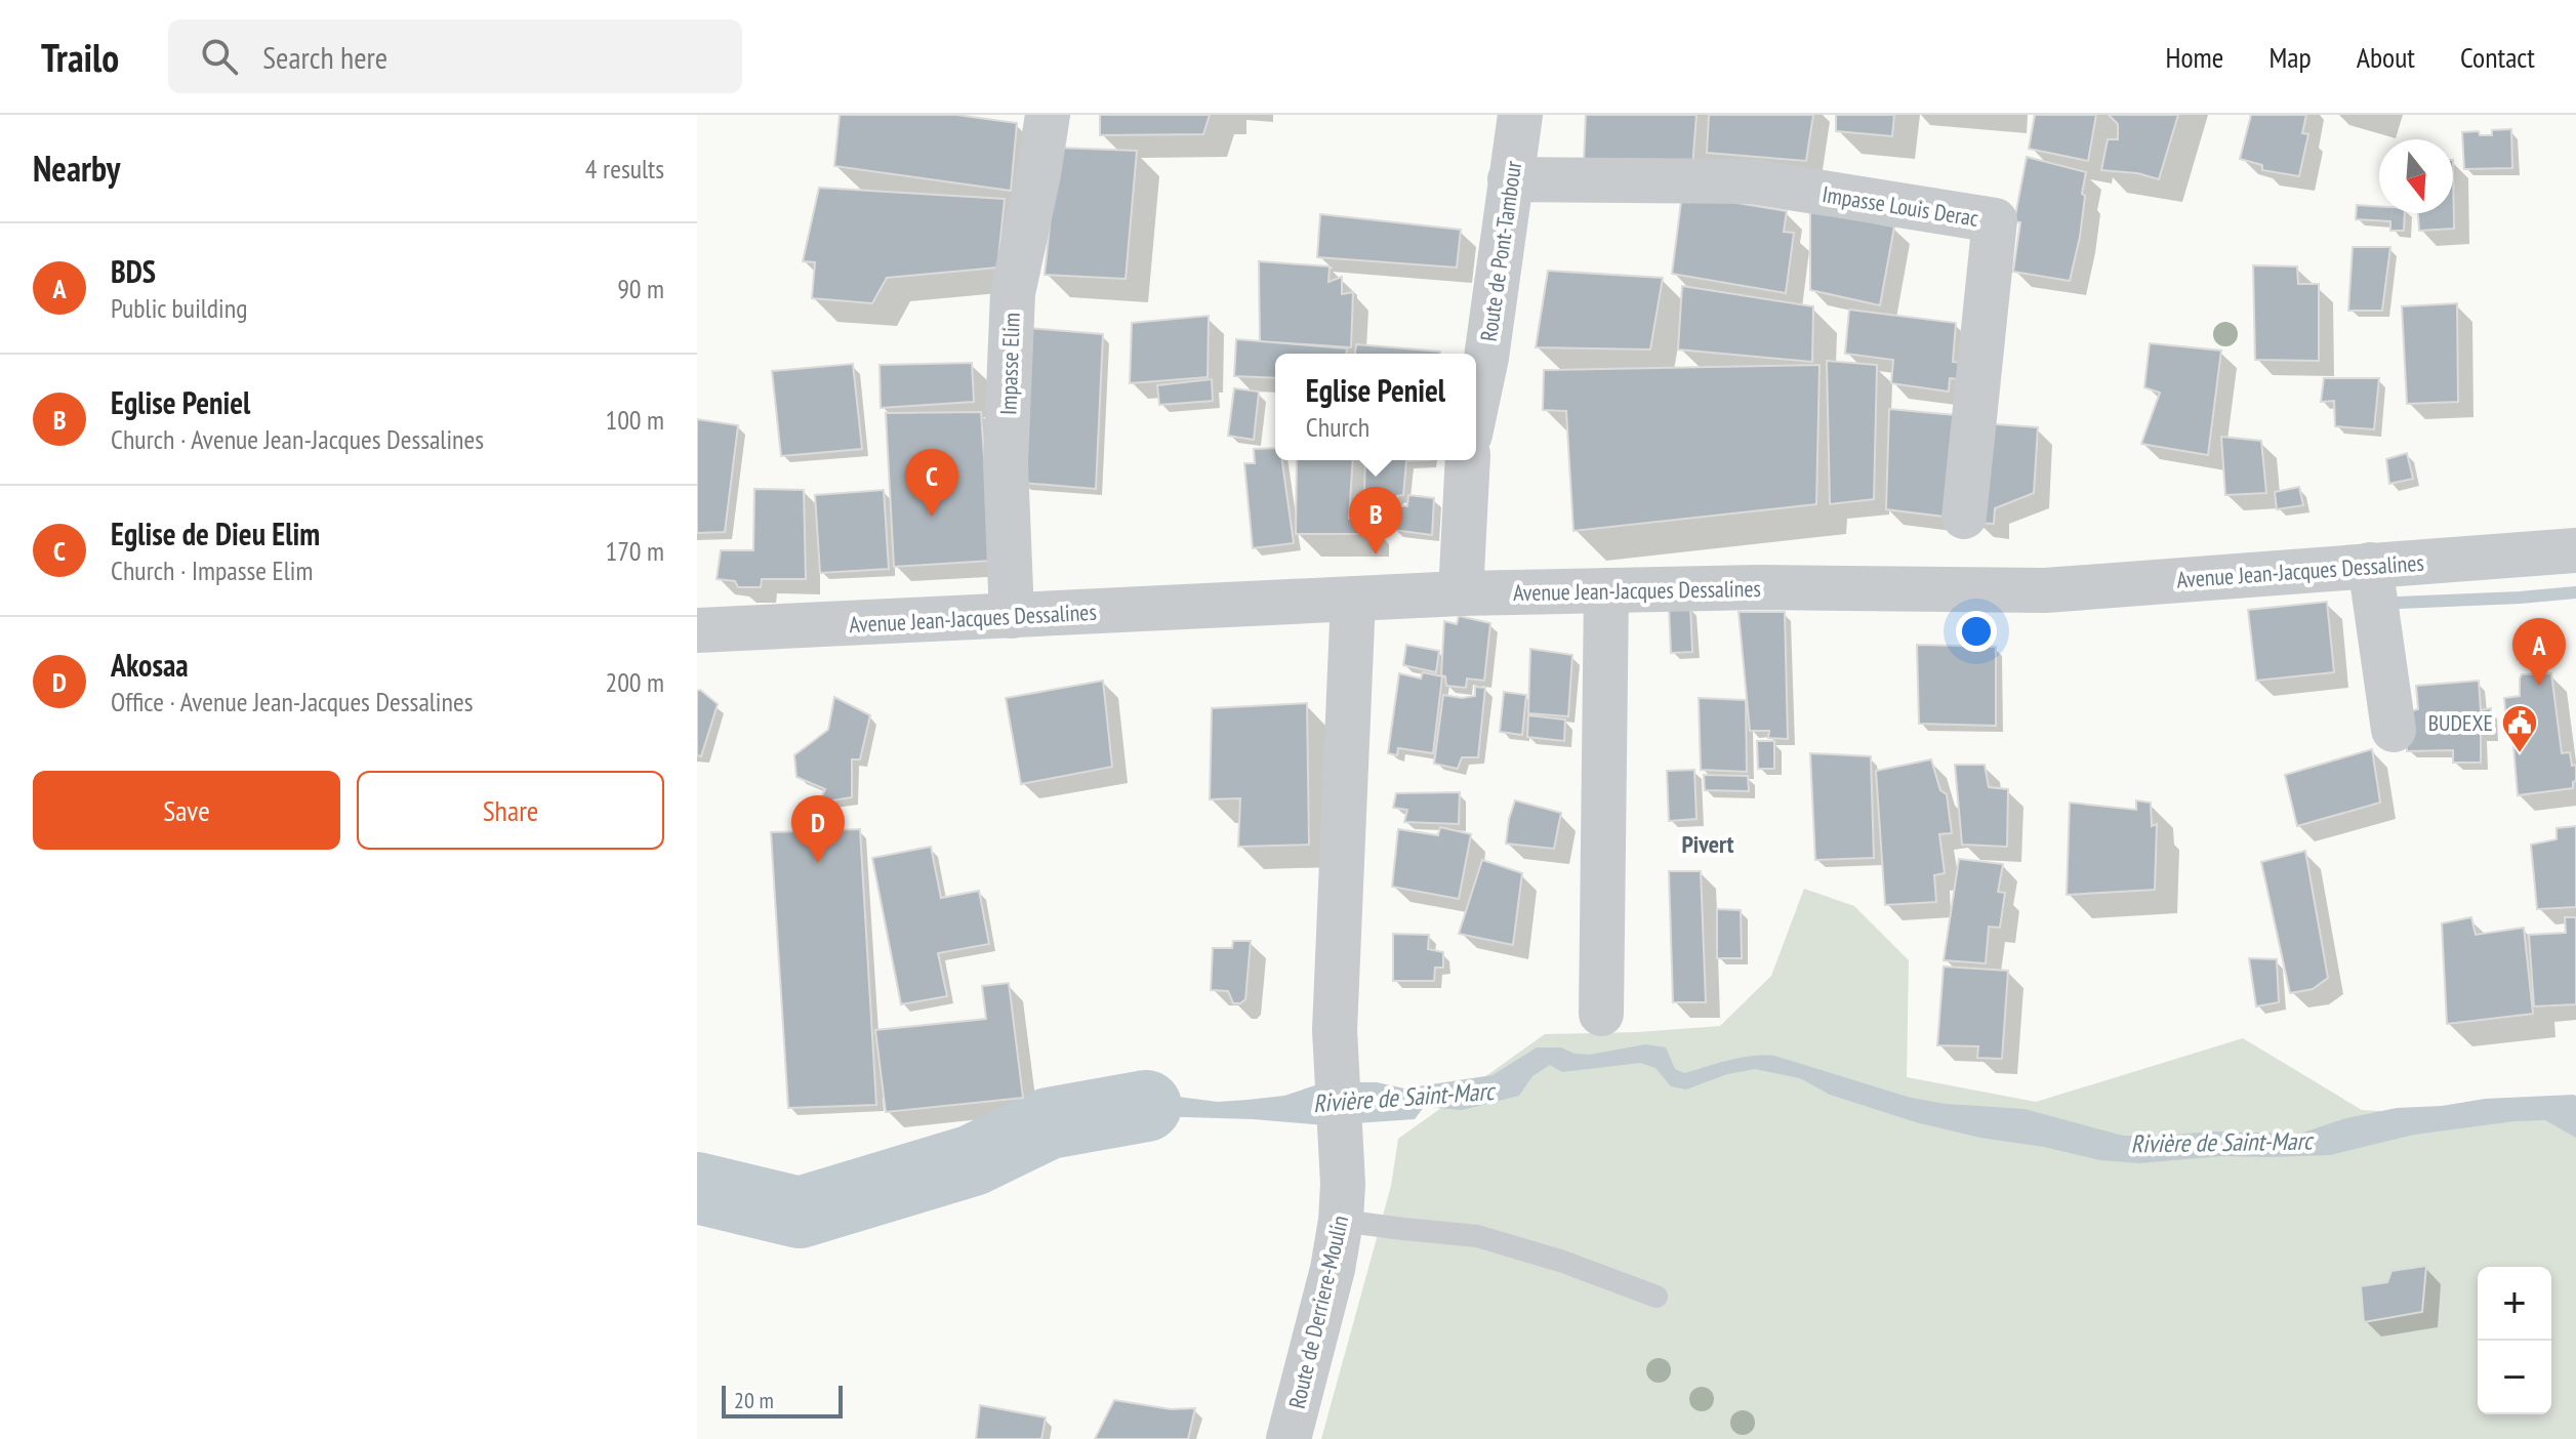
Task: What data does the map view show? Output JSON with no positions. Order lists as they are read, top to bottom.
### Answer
{
  "streets": {
    "street": [
      "Impasse Louis Derac",
      "Route de Pont-Tambour",
      "Impasse Elim",
      "Avenue Jean-Jacques Dessalines",
      "Route de Derriere-Moulin"
    ]
  },
  "crossings": [
    ["Impasse Louis Derac", "Route de Pont-Tambour"],
    ["Impasse Elim", "Avenue Jean-Jacques Dessalines"],
    ["Avenue Jean-Jacques Dessalines", "Route de Derriere-Moulin"]
  ],
  "districts": ["Pivert"],
  "water": ["Rivière de Saint-Marc"],
  "places": {
    "public building": ["BUDEXE"]
  },
  "scale_bar": "20 m",
  "north": "bottom",
  "page": {
    "header": "Trailo",
    "search": "Search here",
    "nav": [
      "Home",
      "Map",
      "About",
      "Contact"
    ],
    "heading": ["Nearby", "4 results"],
    "list": [
      {
        "mark": "A",
        "name": "BDS",
        "note": "Public building",
        "value": "90 m"
      },
      {
        "mark": "B",
        "name": "Eglise Peniel",
        "note": "Church · Avenue Jean-Jacques Dessalines",
        "value": "100 m"
      },
      {
        "mark": "C",
        "name": "Eglise de Dieu Elim",
        "note": "Church · Impasse Elim",
        "value": "170 m"
      },
      {
        "mark": "D",
        "name": "Akosaa",
        "note": "Office · Avenue Jean-Jacques Dessalines",
        "value": "200 m"
      }
    ],
    "popup": ["Eglise Peniel", "Church"],
    "pins": [
      "C",
      "B",
      "A",
      "D"
    ],
    "buttons": ["Save", "Share"],
    "map_buttons": ["+", "−"],
    "scale": "20 m"
  }
}
